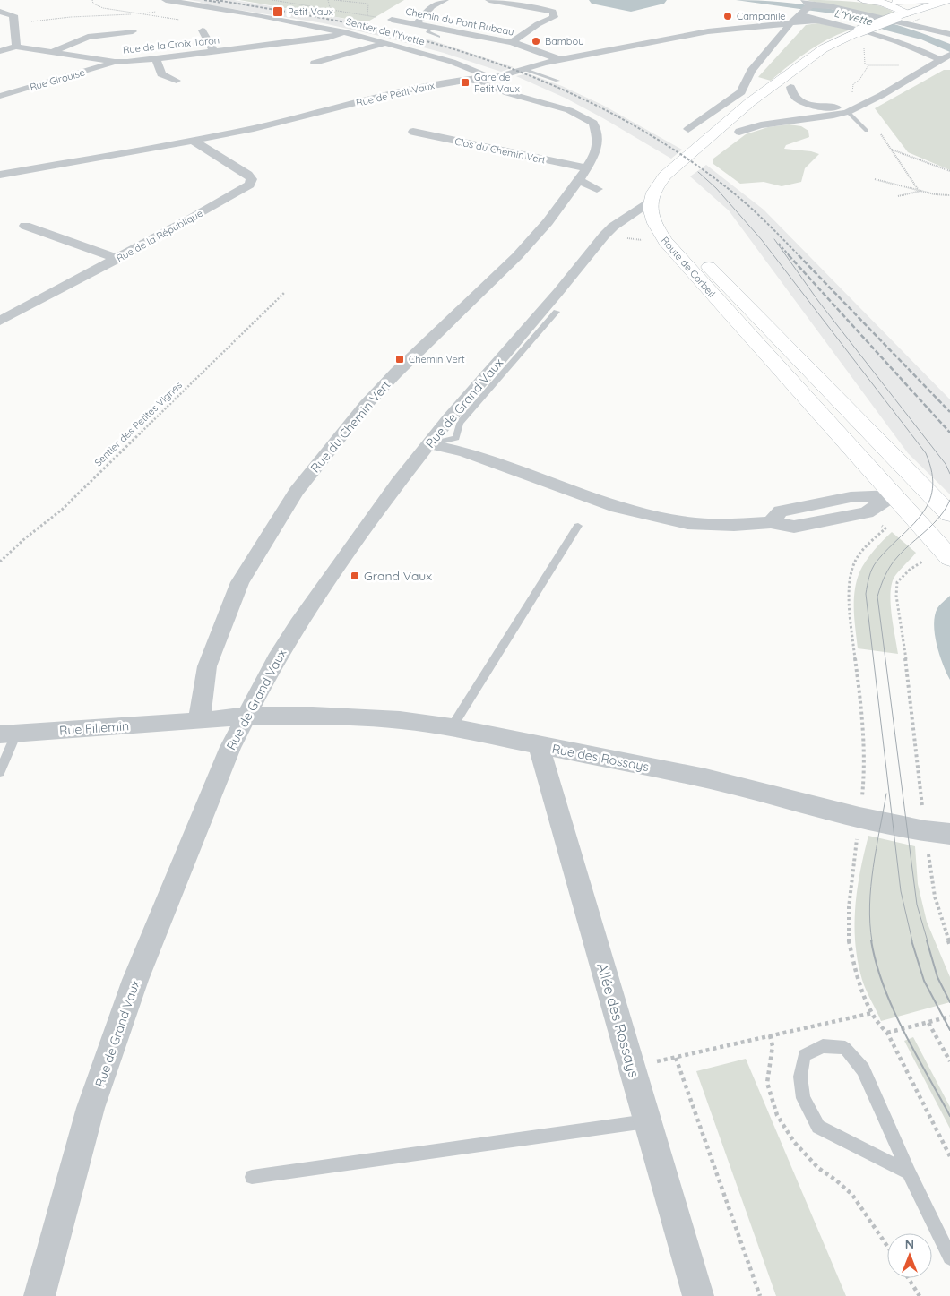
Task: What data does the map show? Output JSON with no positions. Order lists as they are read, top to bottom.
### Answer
{
  "streets": {
    "main road": ["Route de Corbeil"],
    "street": [
      "Chemin du Pont Rubeau",
      "Sentier de l'Yvette",
      "Rue de la Croix Taron",
      "Rue Girouise",
      "Rue de Petit Vaux",
      "Clos du Chemin Vert",
      "Rue de la République",
      "Rue de Grand Vaux",
      "Rue du Chemin Vert",
      "Rue Fillemin",
      "Rue des Rossays",
      "Allée des Rossays"
    ],
    "path": ["Sentier des Petites Vignes"]
  },
  "crossings": [
    ["Chemin du Pont Rubeau", "Rue de Petit Vaux"],
    ["Sentier de l'Yvette", "Rue de la Croix Taron"],
    ["Sentier de l'Yvette", "Rue de Petit Vaux"],
    ["Rue de la Croix Taron", "Rue Girouise"],
    ["Rue de Petit Vaux", "Rue de la République"],
    ["Rue de Petit Vaux", "Rue du Chemin Vert"],
    ["Clos du Chemin Vert", "Rue du Chemin Vert"],
    ["Route de Corbeil", "Rue de Grand Vaux"],
    ["Rue de Grand Vaux", "Rue Fillemin"],
    ["Rue de Grand Vaux", "Rue des Rossays"],
    ["Rue du Chemin Vert", "Rue Fillemin"],
    ["Rue Fillemin", "Rue des Rossays"],
    ["Rue des Rossays", "Allée des Rossays"]
  ],
  "water": ["L'Yvette"],
  "places": {
    "transit": [
      "Petit Vaux",
      "Gare de Petit Vaux",
      "Chemin Vert",
      "Grand Vaux"
    ],
    "other": ["Campanile", "Bambou"]
  },
  "north": "top"
}
